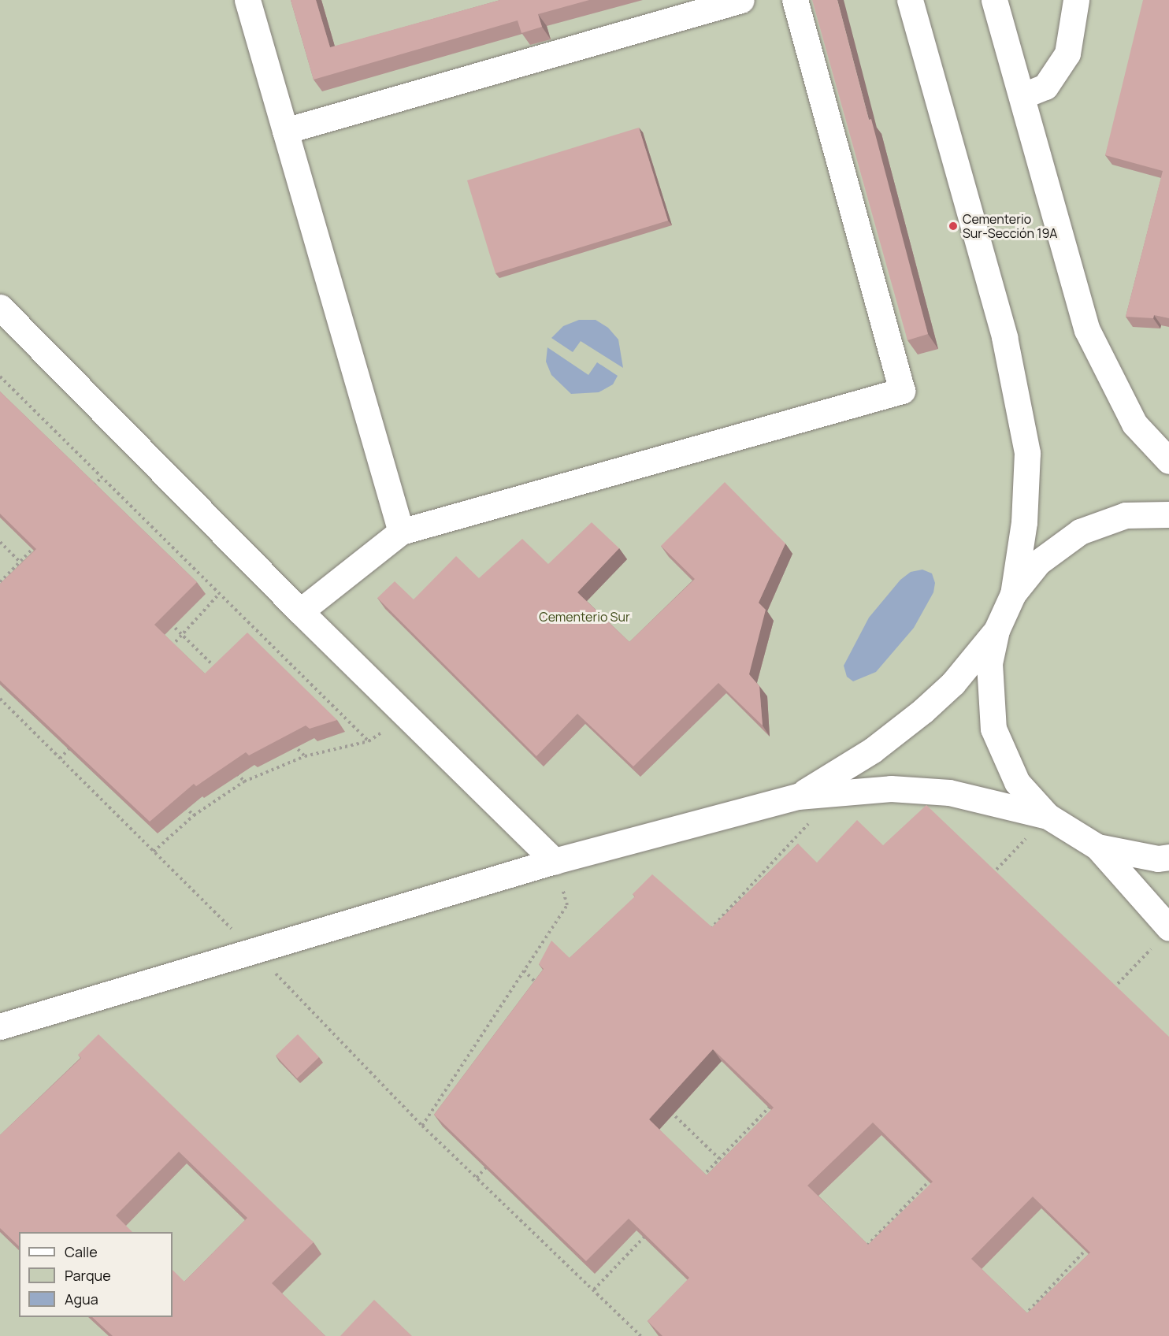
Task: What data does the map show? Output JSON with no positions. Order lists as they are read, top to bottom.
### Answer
{
  "parks": ["Cementerio Sur"],
  "places": ["Cementerio Sur-Sección 19A"],
  "legend": ["Calle", "Parque", "Agua"]
}
